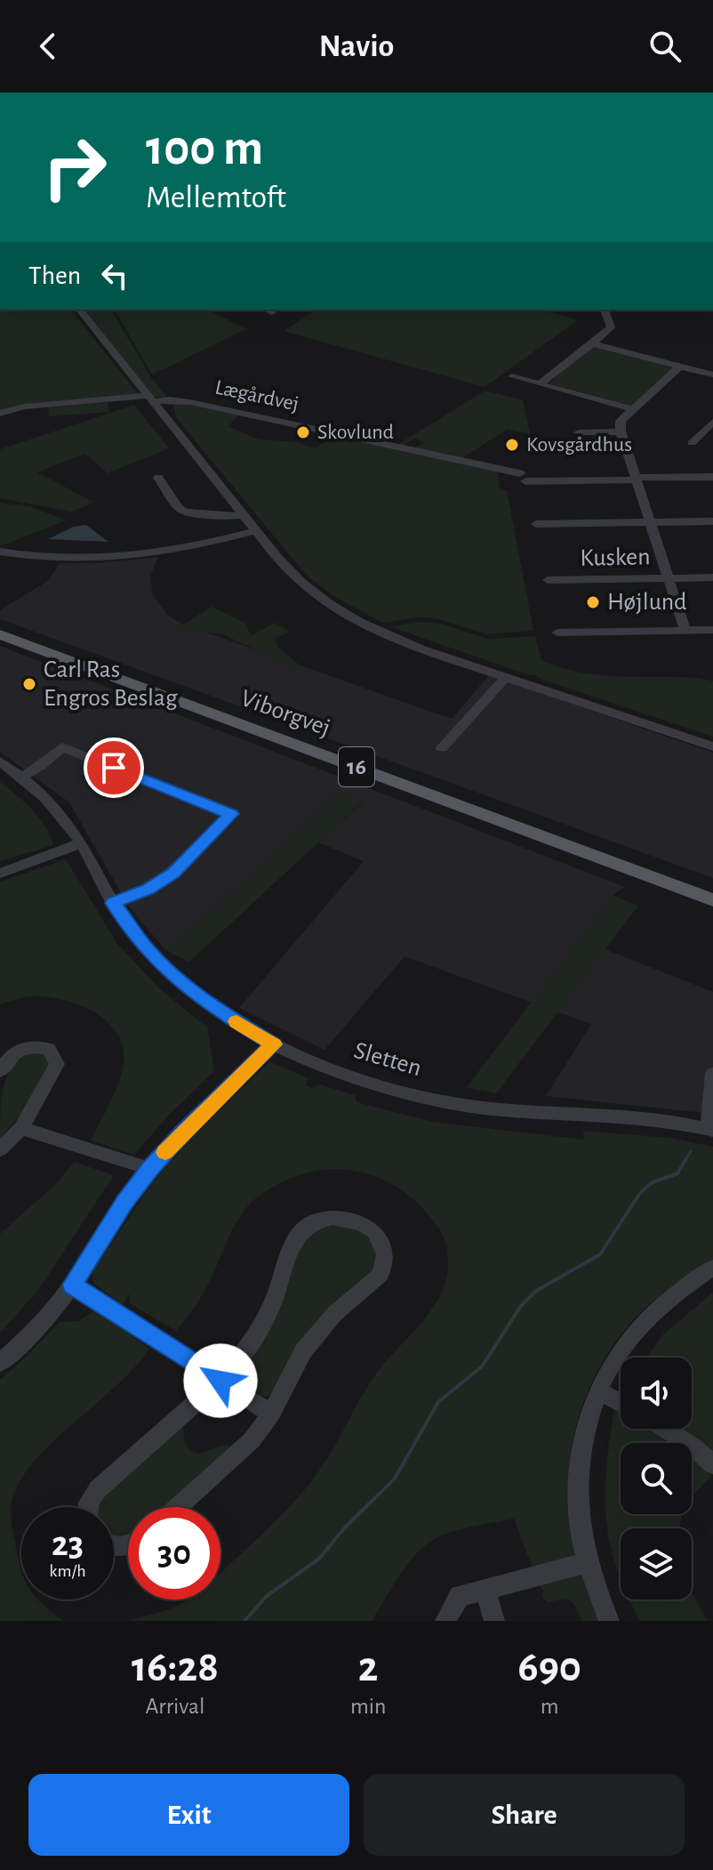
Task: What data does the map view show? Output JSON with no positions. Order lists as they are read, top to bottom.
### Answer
{
  "streets": {
    "main road": ["Viborgvej", "16"],
    "street": ["Lægårdvej", "Kusken", "Sletten"]
  },
  "crossings": [
    ["Lægårdvej", "Kusken"]
  ],
  "places": [
    "Skovlund",
    "Kovsgårdhus",
    "Højlund",
    "Carl Ras Engros Beslag"
  ],
  "page": {
    "header": "Navio",
    "turn": ["100 m", "Mellemtoft"],
    "then": "Then",
    "speed": "23 km/h",
    "limit": "30",
    "eta": [
      "16:28",
      "Arrival",
      "2",
      "min",
      "690",
      "m"
    ],
    "buttons": ["Exit", "Share"]
  }
}
